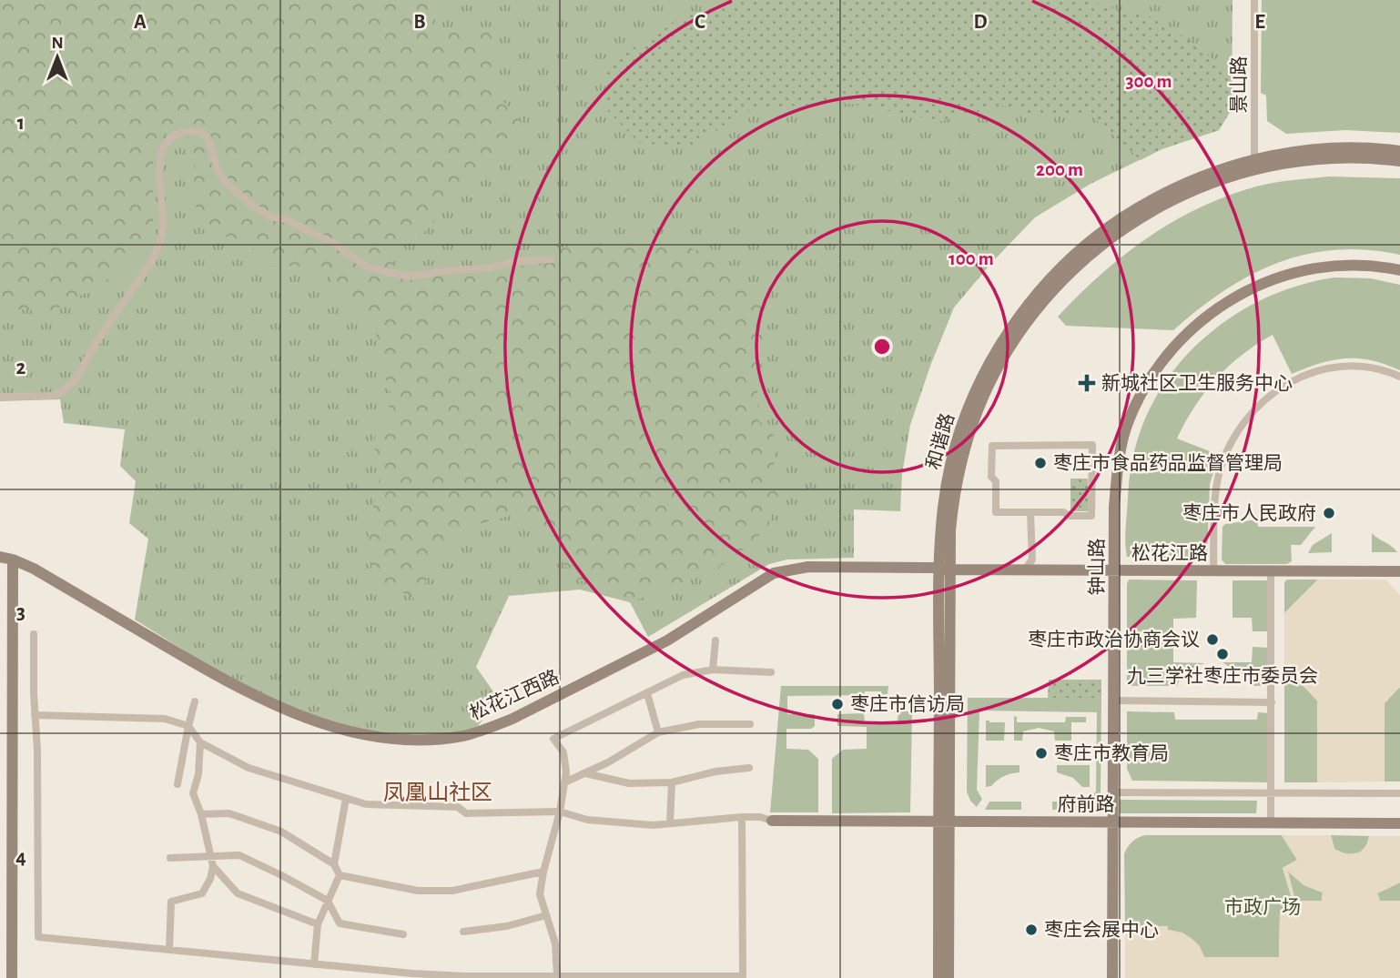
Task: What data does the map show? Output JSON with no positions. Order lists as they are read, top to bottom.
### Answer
{
  "streets": {
    "street": [
      "景山路",
      "和谐路",
      "松花江路",
      "钟山路",
      "松花江西路",
      "府前路"
    ]
  },
  "crossings": [
    ["景山路", "和谐路"],
    ["和谐路", "松花江路"],
    ["和谐路", "松花江西路"],
    ["和谐路", "府前路"],
    ["松花江路", "钟山路"],
    ["松花江路", "松花江西路"],
    ["钟山路", "府前路"]
  ],
  "districts": ["凤凰山社区"],
  "parks": ["市政广场"],
  "places": {
    "health": ["新城社区卫生服务中心"],
    "other": [
      "枣庄市食品药品监督管理局",
      "枣庄市人民政府",
      "枣庄市政治协商会议",
      "九三学社枣庄市委员会",
      "枣庄市信访局",
      "枣庄市教育局",
      "枣庄会展中心"
    ]
  },
  "north": "top",
  "grid": {
    "columns": [
      "A",
      "B",
      "C",
      "D",
      "E"
    ],
    "rows": [
      "1",
      "2",
      "3",
      "4"
    ]
  },
  "rings": ["300 m", "200 m", "100 m"]
}
